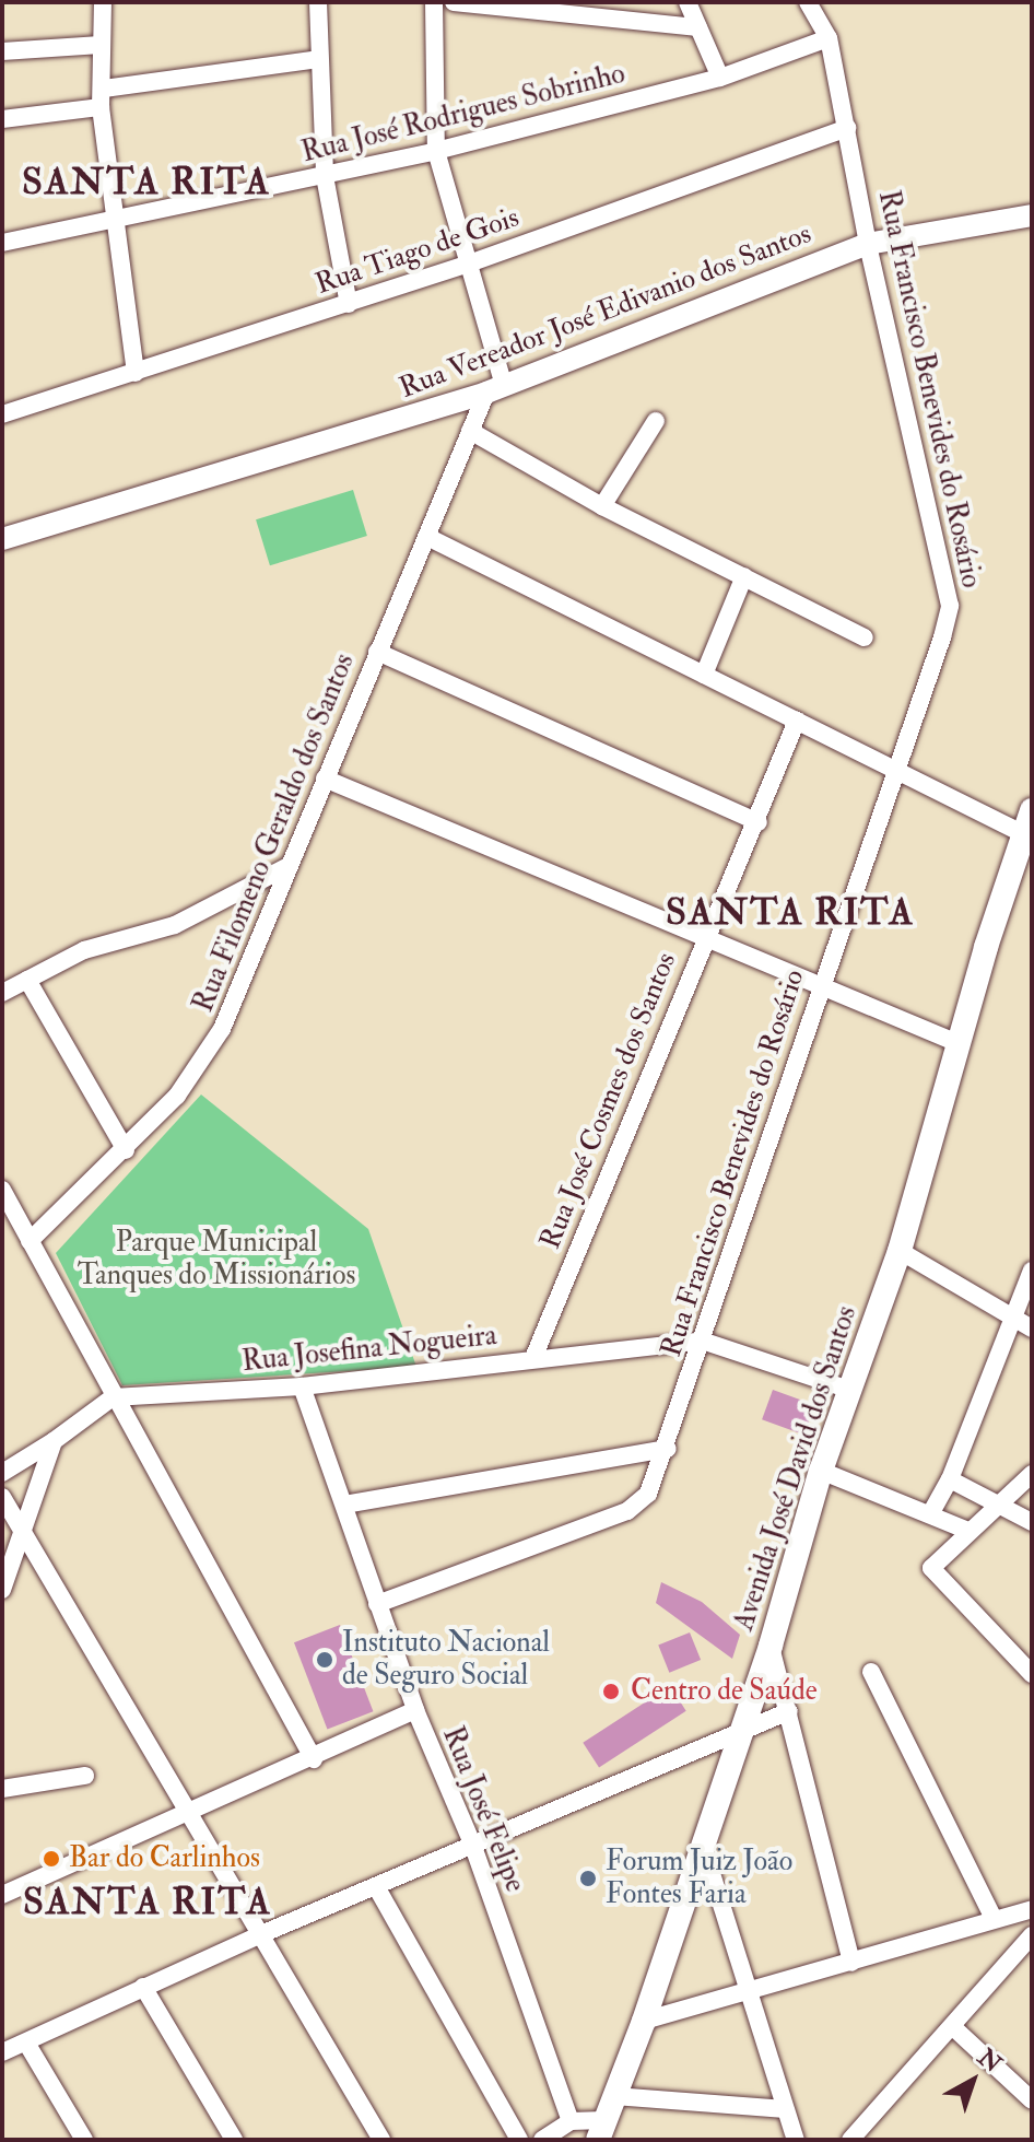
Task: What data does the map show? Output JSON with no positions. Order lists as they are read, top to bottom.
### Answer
{
  "streets": {
    "main road": ["Avenida José David dos Santos"],
    "street": [
      "Rua José Rodrigues Sobrinho",
      "Rua Tiago de Gois",
      "Rua Vereador José Edivanio dos Santos",
      "Rua Francisco Benevides do Rosário",
      "Rua Filomeno Geraldo dos Santos",
      "Rua José Cosmes dos Santos",
      "Rua Josefina Nogueira",
      "Rua José Felipe"
    ]
  },
  "crossings": [
    ["Rua José Rodrigues Sobrinho", "Rua Francisco Benevides do Rosário"],
    ["Rua Tiago de Gois", "Rua Francisco Benevides do Rosário"],
    ["Rua Vereador José Edivanio dos Santos", "Rua Francisco Benevides do Rosário"],
    ["Rua Vereador José Edivanio dos Santos", "Rua Filomeno Geraldo dos Santos"],
    ["Rua Francisco Benevides do Rosário", "Rua Josefina Nogueira"],
    ["Rua Francisco Benevides do Rosário", "Rua José Felipe"],
    ["Rua José Cosmes dos Santos", "Rua Josefina Nogueira"],
    ["Rua Josefina Nogueira", "Avenida José David dos Santos"],
    ["Rua Josefina Nogueira", "Rua José Felipe"]
  ],
  "districts": ["SANTA RITA", "SANTA RITA", "SANTA RITA"],
  "parks": ["Parque Municipal Tanques do Missionários"],
  "places": [
    "Instituto Nacional de Seguro Social",
    "Centro de Saúde",
    "Bar do Carlinhos",
    "Forum Juiz João Fontes Faria"
  ],
  "north": "top right"
}
